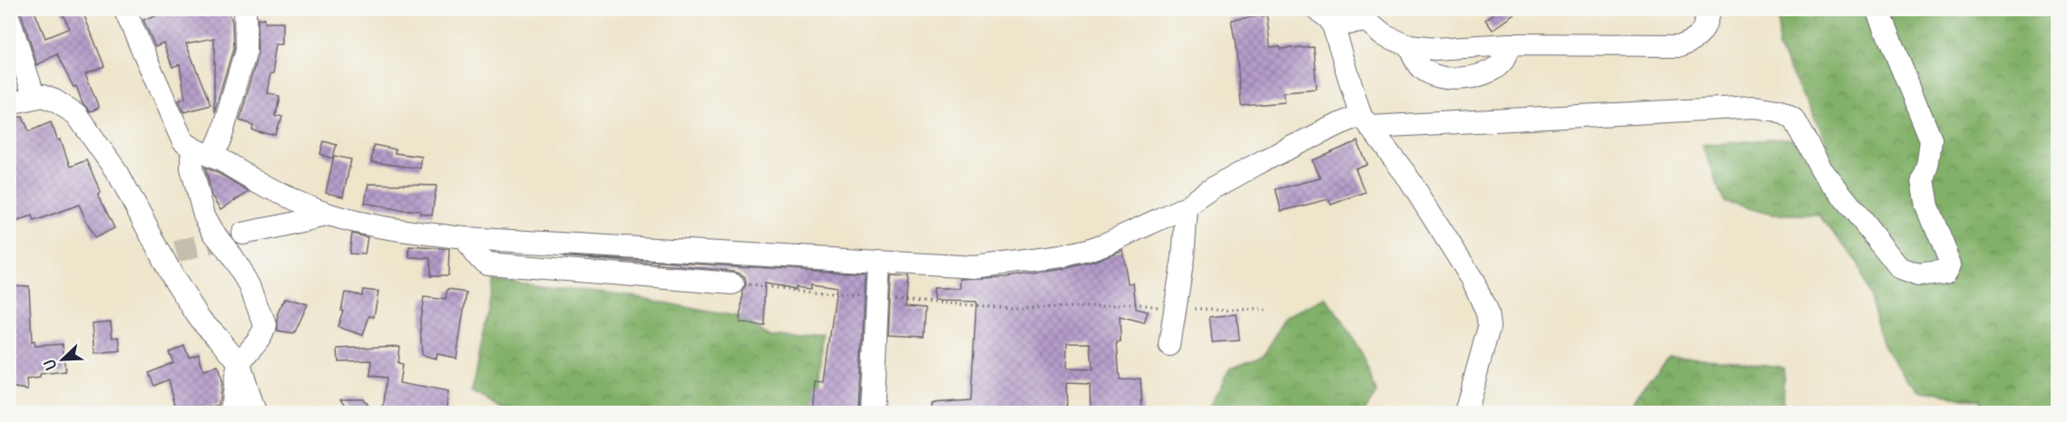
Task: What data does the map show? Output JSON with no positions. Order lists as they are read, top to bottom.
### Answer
{
  "north": "bottom left"
}
